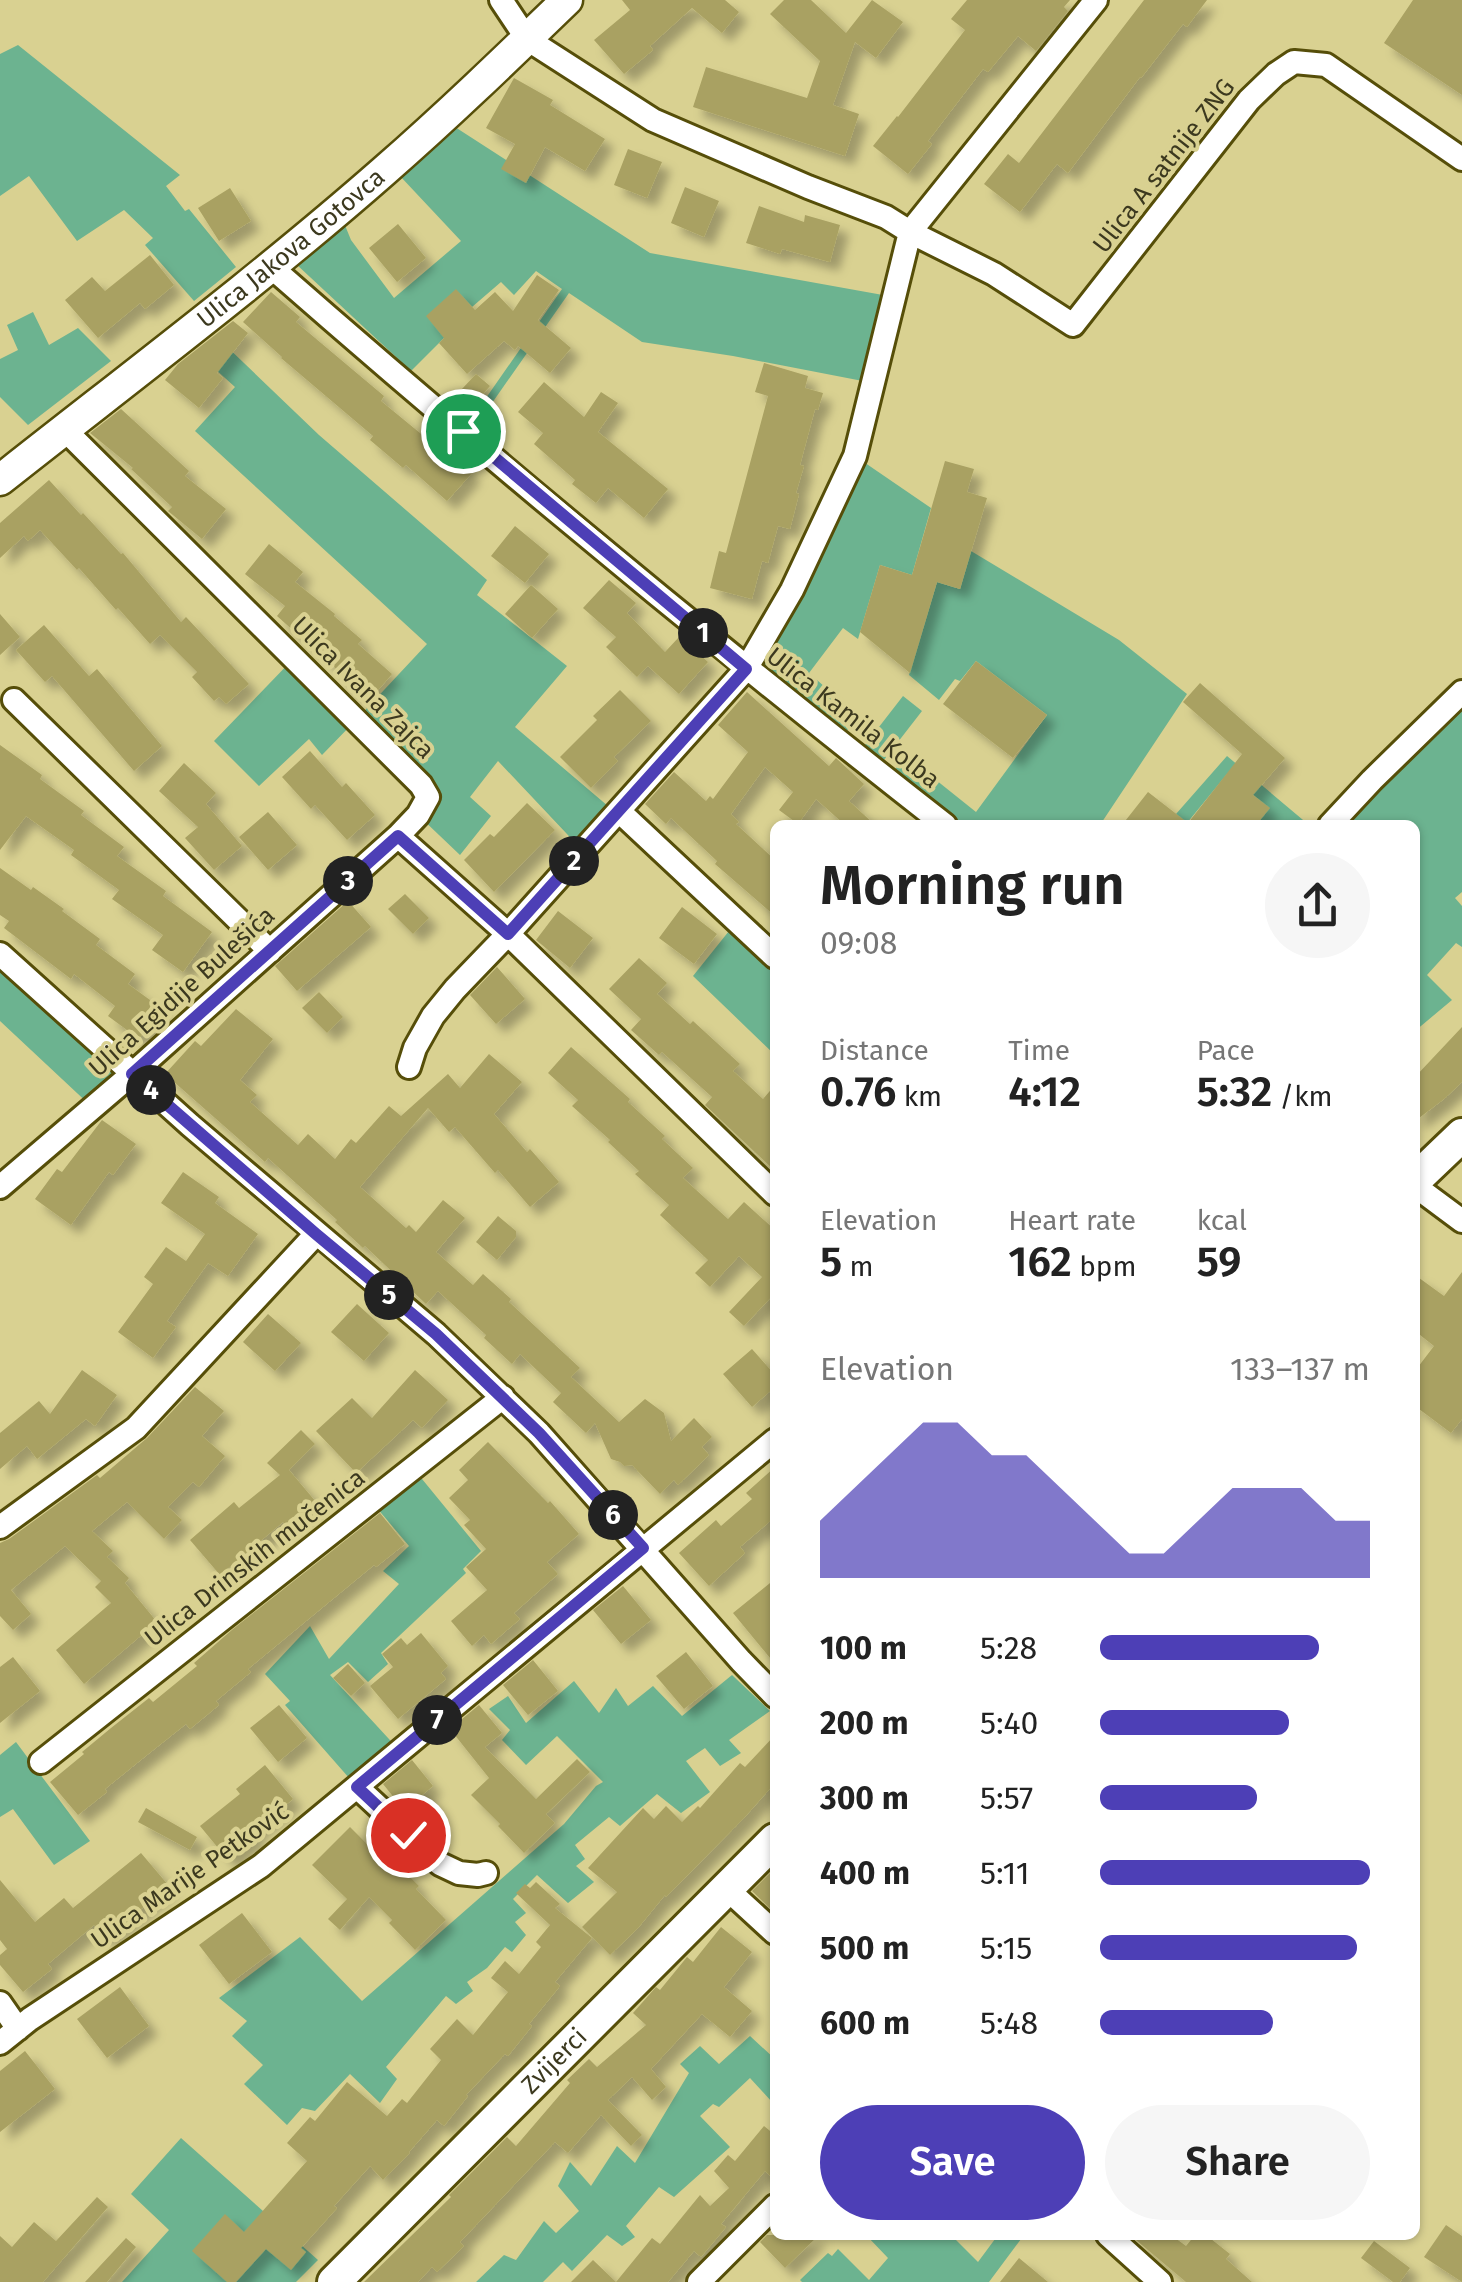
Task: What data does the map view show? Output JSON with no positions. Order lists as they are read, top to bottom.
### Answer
{
  "streets": {
    "main road": ["Zvijerci"],
    "street": [
      "Ulica A satnije ZNG",
      "Ulica Jakova Gotovca",
      "Ulica Ivana Zajca",
      "Ulica Kamila Kolba",
      "Ulica Egidije Bulešića",
      "Ulica Drinskih mučenica",
      "Ulica Marije Petković"
    ]
  },
  "crossings": [
    ["Ulica Jakova Gotovca", "Ulica Ivana Zajca"],
    ["Ulica Jakova Gotovca", "Ulica Kamila Kolba"],
    ["Ulica Ivana Zajca", "Ulica Egidije Bulešića"]
  ],
  "page": {
    "pins": [
      "1",
      "2",
      "3",
      "4",
      "5",
      "6",
      "7"
    ],
    "heading": ["Morning run", "09:08"],
    "stats": [
      ["Distance", "0.76 km"],
      ["Time", "4:12"],
      ["Pace", "5:32 /km"],
      ["Elevation", "5 m"],
      ["Heart rate", "162 bpm"],
      ["kcal", "59"]
    ],
    "chart": ["Elevation", "133–137 m"],
    "list": [
      {
        "name": "100 m",
        "note": "5:28"
      },
      {
        "name": "200 m",
        "note": "5:40"
      },
      {
        "name": "300 m",
        "note": "5:57"
      },
      {
        "name": "400 m",
        "note": "5:11"
      },
      {
        "name": "500 m",
        "note": "5:15"
      },
      {
        "name": "600 m",
        "note": "5:48"
      }
    ],
    "buttons": ["Save", "Share"]
  }
}
